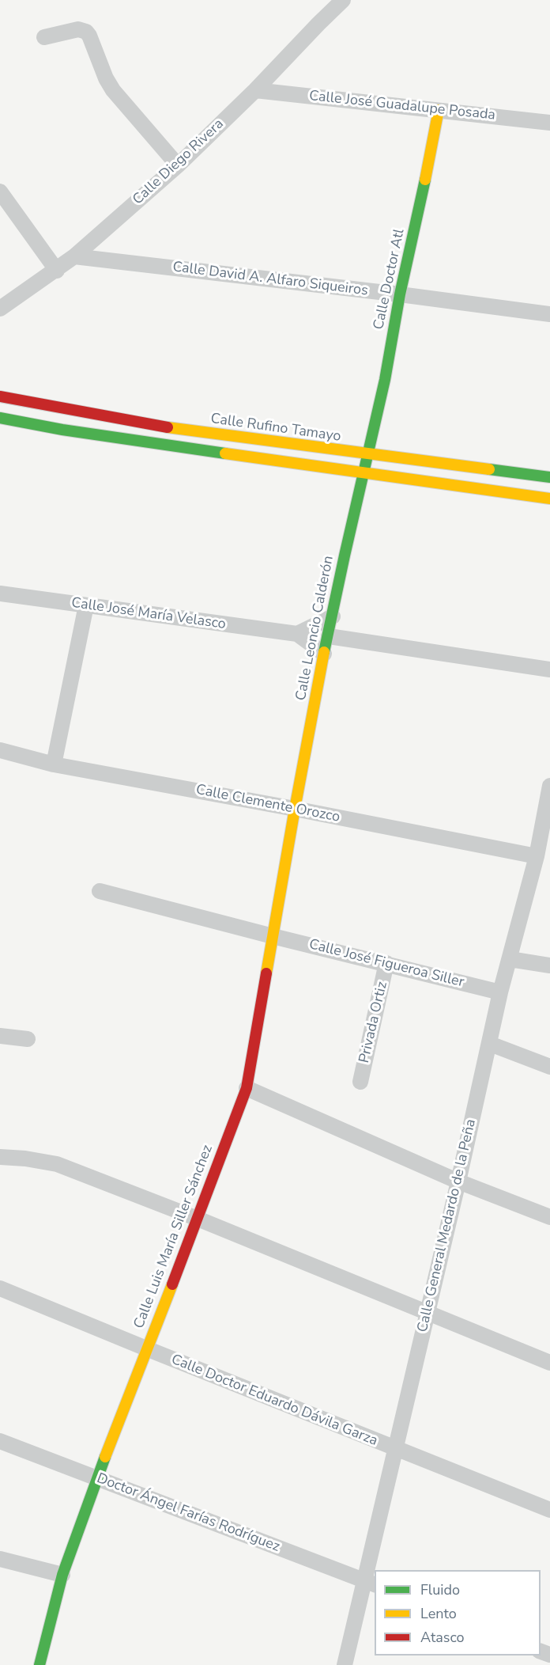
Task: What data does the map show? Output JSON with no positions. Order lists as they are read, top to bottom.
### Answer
{
  "streets": {
    "street": [
      "Calle José Guadalupe Posada",
      "Calle Diego Rivera",
      "Calle David A. Alfaro Siqueiros",
      "Calle Doctor Atl",
      "Calle Rufino Tamayo",
      "Calle José María Velasco",
      "Calle Leoncio Calderón",
      "Calle Clemente Orozco",
      "Calle José Figueroa Siller",
      "Privada Ortiz",
      "Calle General Medardo de la Peña",
      "Calle Luis María Siller Sánchez",
      "Calle Doctor Eduardo Dávila Garza",
      "Doctor Ángel Farías Rodríguez"
    ]
  },
  "crossings": [
    ["Calle José Guadalupe Posada", "Calle Diego Rivera"],
    ["Calle José Guadalupe Posada", "Calle Doctor Atl"],
    ["Calle Diego Rivera", "Calle David A. Alfaro Siqueiros"],
    ["Calle David A. Alfaro Siqueiros", "Calle Doctor Atl"],
    ["Calle Doctor Atl", "Calle Rufino Tamayo"],
    ["Calle Doctor Atl", "Calle Leoncio Calderón"],
    ["Calle Rufino Tamayo", "Calle Leoncio Calderón"],
    ["Calle José María Velasco", "Calle Leoncio Calderón"],
    ["Calle Leoncio Calderón", "Calle Clemente Orozco"],
    ["Calle Leoncio Calderón", "Calle Luis María Siller Sánchez"],
    ["Calle Clemente Orozco", "Calle General Medardo de la Peña"],
    ["Calle Clemente Orozco", "Calle Luis María Siller Sánchez"],
    ["Calle José Figueroa Siller", "Privada Ortiz"],
    ["Calle José Figueroa Siller", "Calle General Medardo de la Peña"],
    ["Calle José Figueroa Siller", "Calle Luis María Siller Sánchez"],
    ["Calle General Medardo de la Peña", "Calle Doctor Eduardo Dávila Garza"],
    ["Calle General Medardo de la Peña", "Doctor Ángel Farías Rodríguez"],
    ["Calle Luis María Siller Sánchez", "Calle Doctor Eduardo Dávila Garza"],
    ["Calle Luis María Siller Sánchez", "Doctor Ángel Farías Rodríguez"]
  ],
  "legend": ["Fluido", "Lento", "Atasco"]
}
